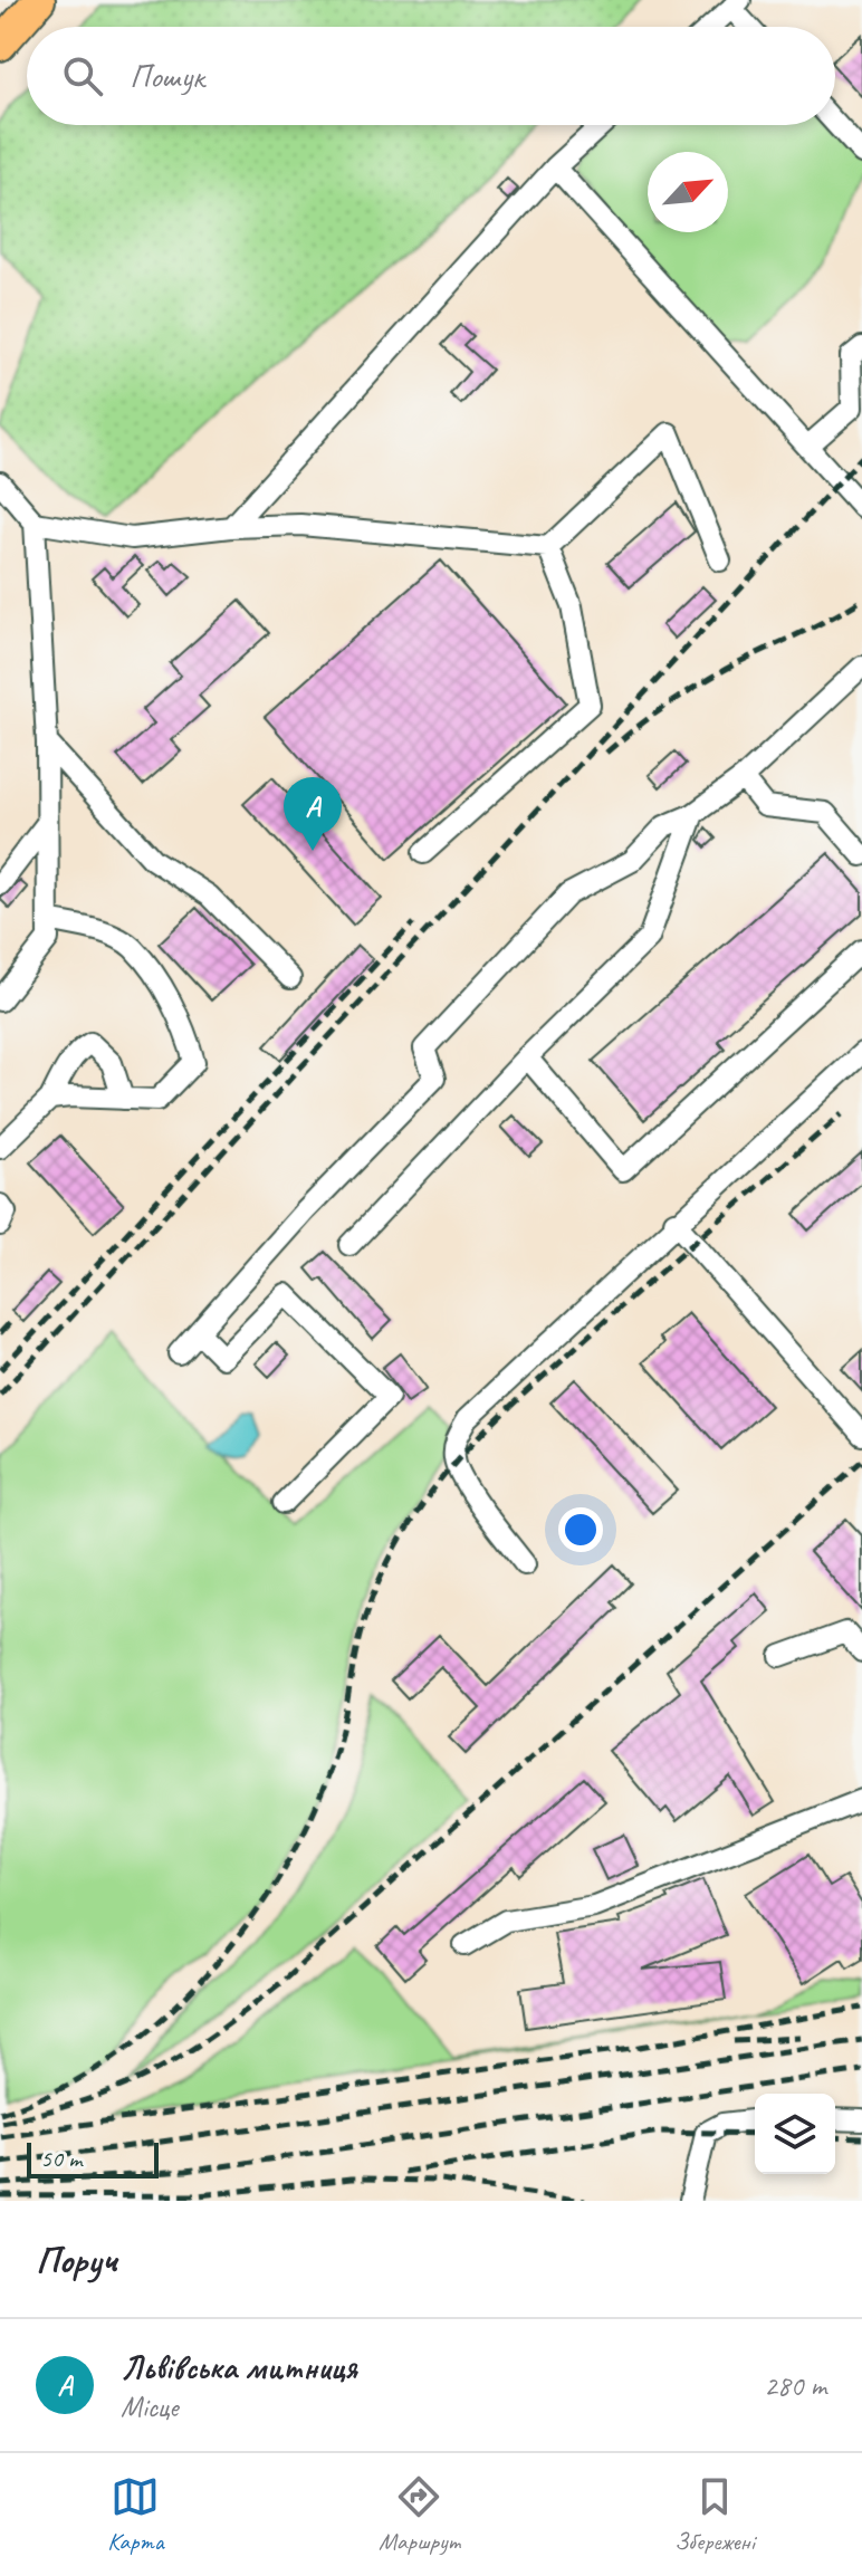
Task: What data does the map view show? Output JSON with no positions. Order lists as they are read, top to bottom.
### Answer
{
  "scale_bar": "50 m",
  "north": "top right",
  "page": {
    "search": "Пошук",
    "pins": "A",
    "scale": "50 m",
    "heading": "Поруч",
    "list": [
      {
        "mark": "A",
        "name": "Львівська митниця",
        "note": "Місце",
        "value": "280 m"
      }
    ],
    "nav": ["Карта", "Маршрут", "Збережені"]
  }
}
